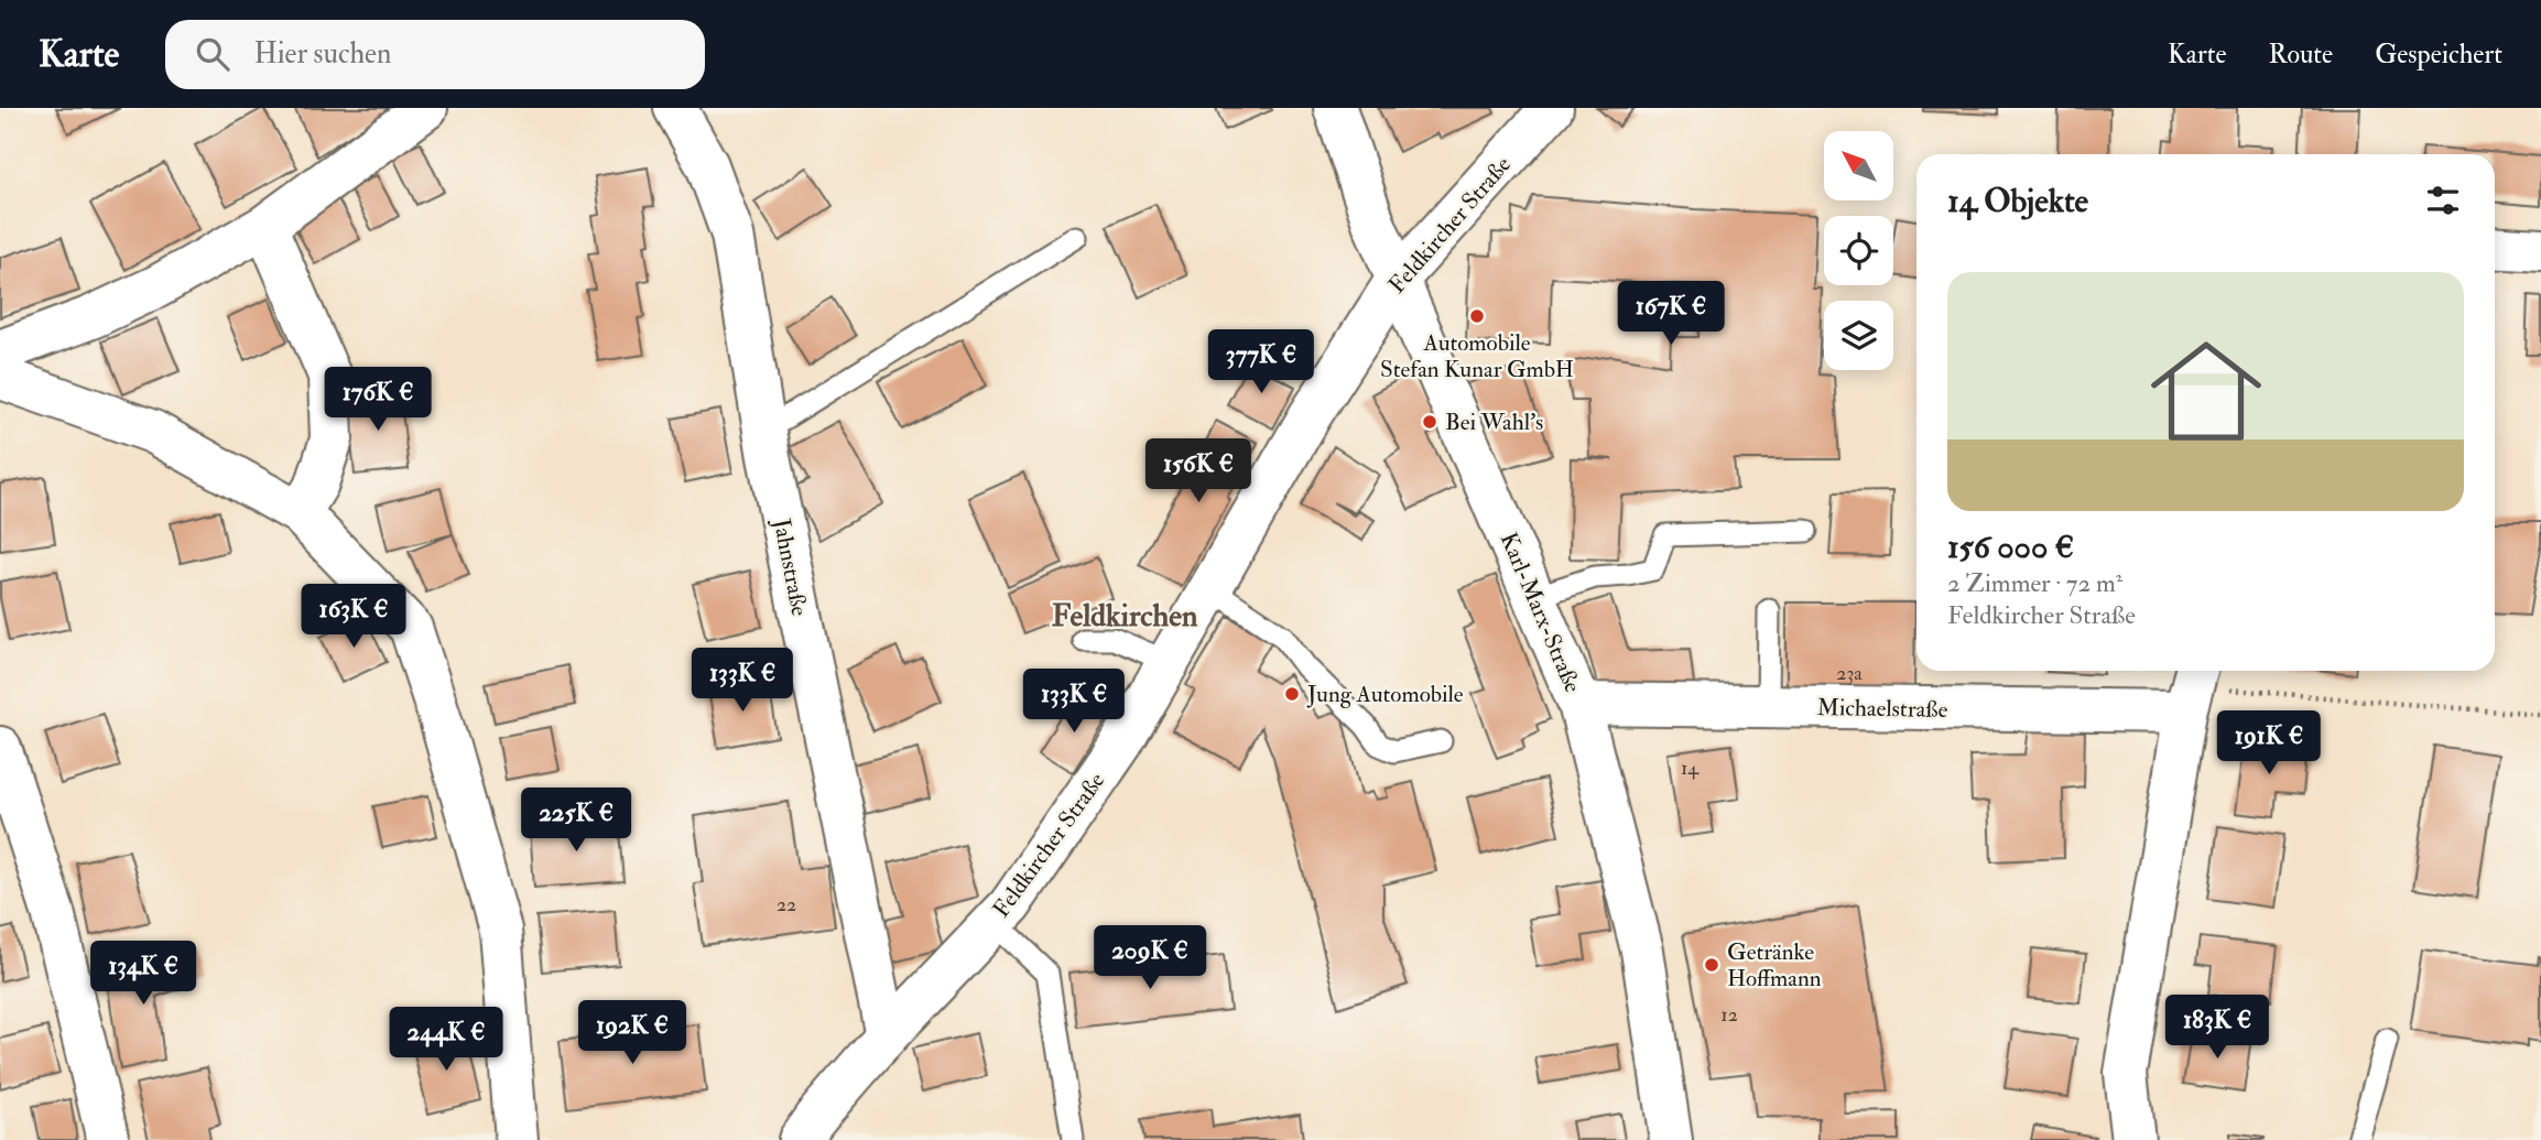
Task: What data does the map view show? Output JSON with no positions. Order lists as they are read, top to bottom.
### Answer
{
  "streets": {
    "street": [
      "Feldkircher Straße",
      "Jahnstraße",
      "Karl-Marx-Straße",
      "Michaelstraße"
    ]
  },
  "crossings": [
    ["Feldkircher Straße", "Jahnstraße"],
    ["Feldkircher Straße", "Karl-Marx-Straße"],
    ["Karl-Marx-Straße", "Michaelstraße"]
  ],
  "districts": ["Feldkirchen"],
  "places": [
    "Automobile Stefan Kunar GmbH",
    "Bei Wahl's",
    "Jung Automobile",
    "Getränke Hoffmann"
  ],
  "house_numbers": [
    "23a",
    "14",
    "22",
    "12"
  ],
  "north": "top left",
  "page": {
    "header": "Karte",
    "search": "Hier suchen",
    "nav": ["Karte", "Route", "Gespeichert"],
    "heading": "14 Objekte",
    "list": [
      {
        "name": "156 000 €",
        "note": "2 Zimmer · 72 m² · Feldkircher Straße"
      }
    ],
    "price": [
      "167K €",
      "377K €",
      "176K €",
      "156K €",
      "163K €",
      "133K €",
      "133K €",
      "191K €",
      "225K €",
      "209K €",
      "134K €",
      "183K €",
      "192K €",
      "244K €"
    ]
  }
}
